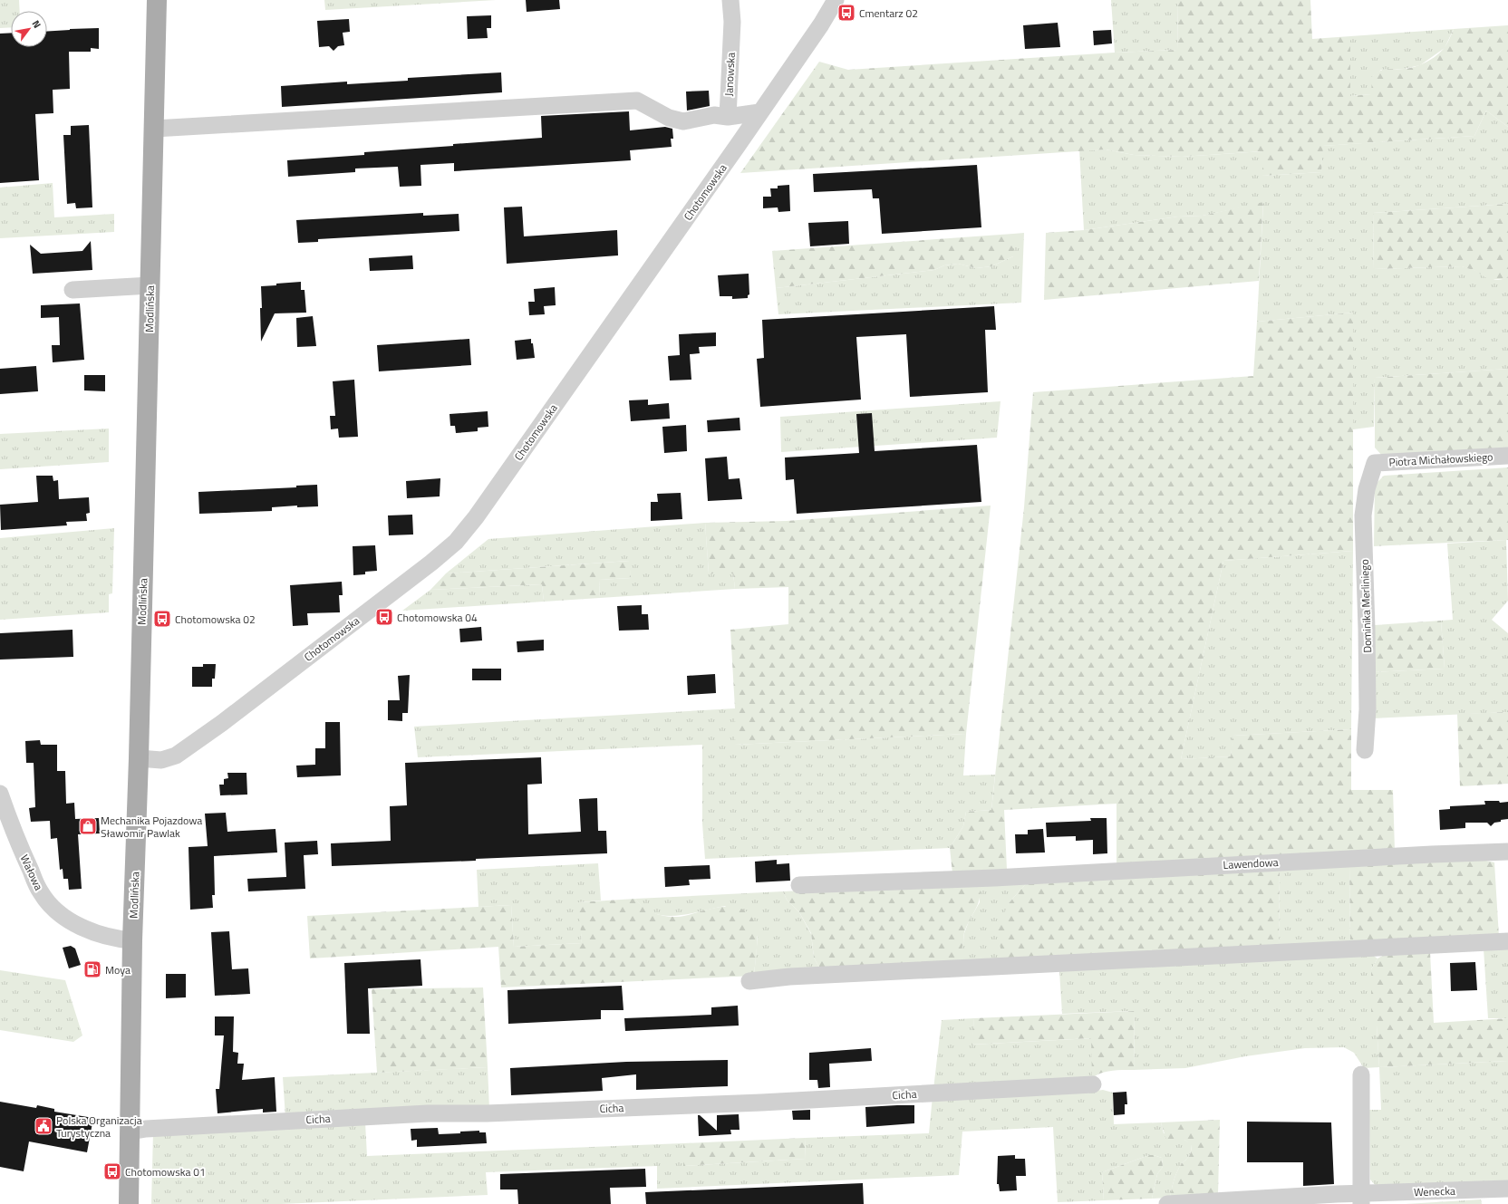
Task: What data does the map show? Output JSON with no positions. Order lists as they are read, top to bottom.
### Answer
{
  "streets": {
    "main road": ["Modlińska"],
    "street": [
      "Janowska",
      "Chotomowska",
      "Piotra Michałowskiego",
      "Dominika Merliniego",
      "Lawendowa",
      "Wałowa",
      "Cicha",
      "Wenecka"
    ]
  },
  "crossings": [
    ["Chotomowska", "Modlińska"],
    ["Modlińska", "Wałowa"],
    ["Modlińska", "Cicha"],
    ["Piotra Michałowskiego", "Dominika Merliniego"]
  ],
  "places": {
    "bus stop": [
      "Cmentarz 02",
      "Chotomowska 04",
      "Chotomowska 02",
      "Chotomowska 01"
    ],
    "shop": ["Mechanika Pojazdowa Sławomir Pawlak"],
    "fuel station": ["Moya"],
    "public building": ["Polska Organizacja Turystyczna"]
  },
  "north": "top right"
}
